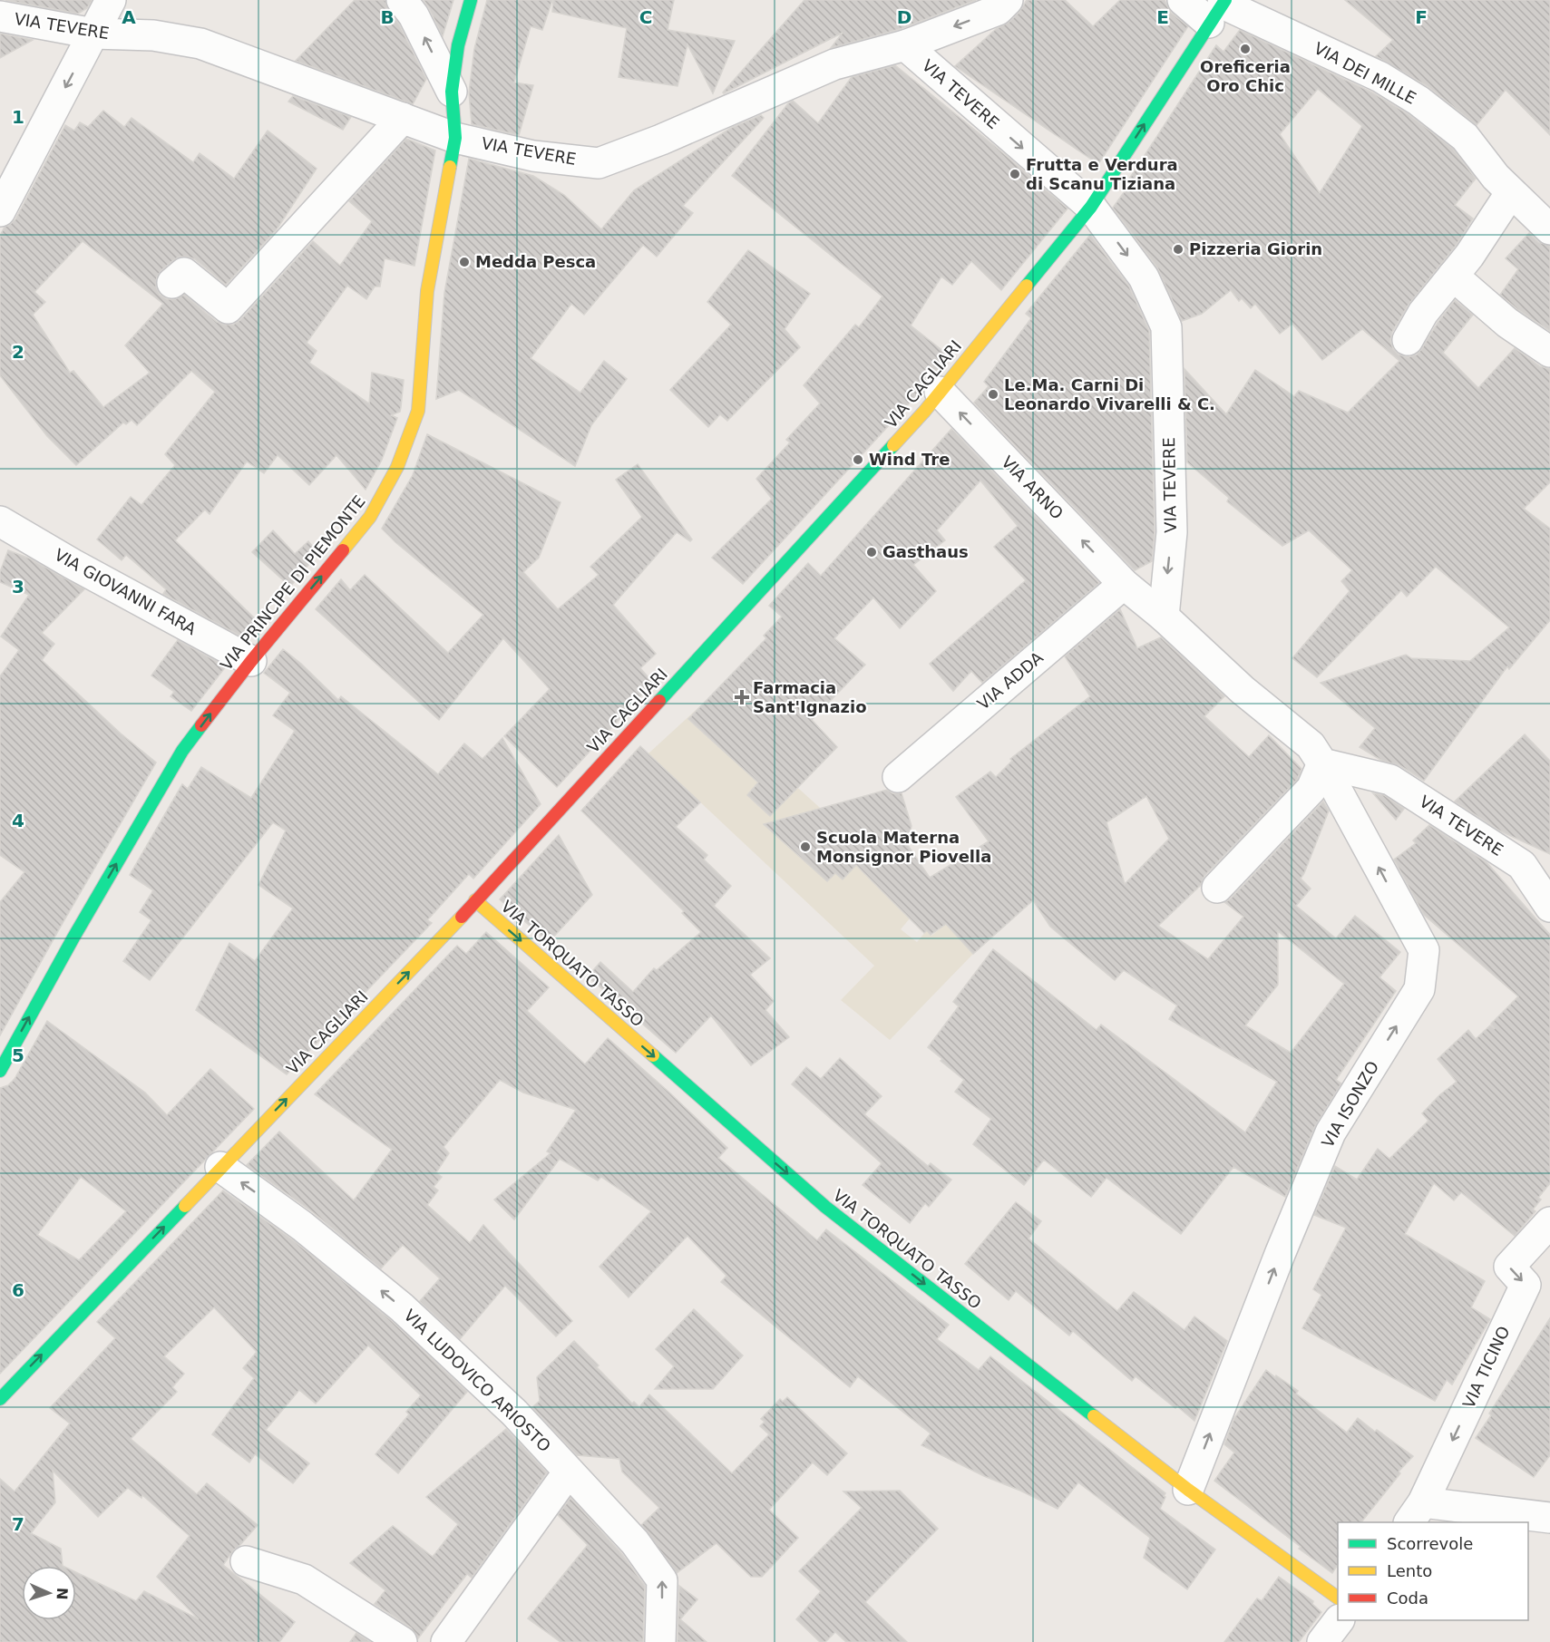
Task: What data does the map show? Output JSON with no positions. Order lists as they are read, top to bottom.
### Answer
{
  "streets": {
    "street": [
      "VIA TEVERE",
      "VIA DEI MILLE",
      "VIA CAGLIARI",
      "VIA ARNO",
      "VIA PRINCIPE DI PIEMONTE",
      "VIA GIOVANNI FARA",
      "VIA ADDA",
      "VIA TORQUATO TASSO",
      "VIA ISONZO",
      "VIA TICINO",
      "VIA LUDOVICO ARIOSTO"
    ]
  },
  "crossings": [
    ["VIA TEVERE", "VIA CAGLIARI"],
    ["VIA TEVERE", "VIA PRINCIPE DI PIEMONTE"],
    ["VIA TEVERE", "VIA ISONZO"],
    ["VIA DEI MILLE", "VIA CAGLIARI"],
    ["VIA CAGLIARI", "VIA ARNO"],
    ["VIA CAGLIARI", "VIA TORQUATO TASSO"],
    ["VIA CAGLIARI", "VIA LUDOVICO ARIOSTO"],
    ["VIA ARNO", "VIA ADDA"],
    ["VIA PRINCIPE DI PIEMONTE", "VIA GIOVANNI FARA"],
    ["VIA TORQUATO TASSO", "VIA ISONZO"]
  ],
  "one_way": [
    "VIA CAGLIARI",
    "VIA ARNO",
    "VIA PRINCIPE DI PIEMONTE",
    "VIA TORQUATO TASSO",
    "VIA ISONZO",
    "VIA TICINO",
    "VIA LUDOVICO ARIOSTO"
  ],
  "places": {
    "other": [
      "Oreficeria Oro Chic",
      "Frutta e Verdura di Scanu Tiziana",
      "Pizzeria Giorin",
      "Medda Pesca",
      "Le.Ma. Carni Di Leonardo Vivarelli & C.",
      "Wind Tre",
      "Gasthaus",
      "Scuola Materna Monsignor Piovella"
    ],
    "health": ["Farmacia Sant'Ignazio"]
  },
  "legend": ["Scorrevole", "Lento", "Coda"],
  "north": "right",
  "grid": {
    "columns": [
      "A",
      "B",
      "C",
      "D",
      "E",
      "F"
    ],
    "rows": [
      "1",
      "2",
      "3",
      "4",
      "5",
      "6",
      "7"
    ]
  }
}
